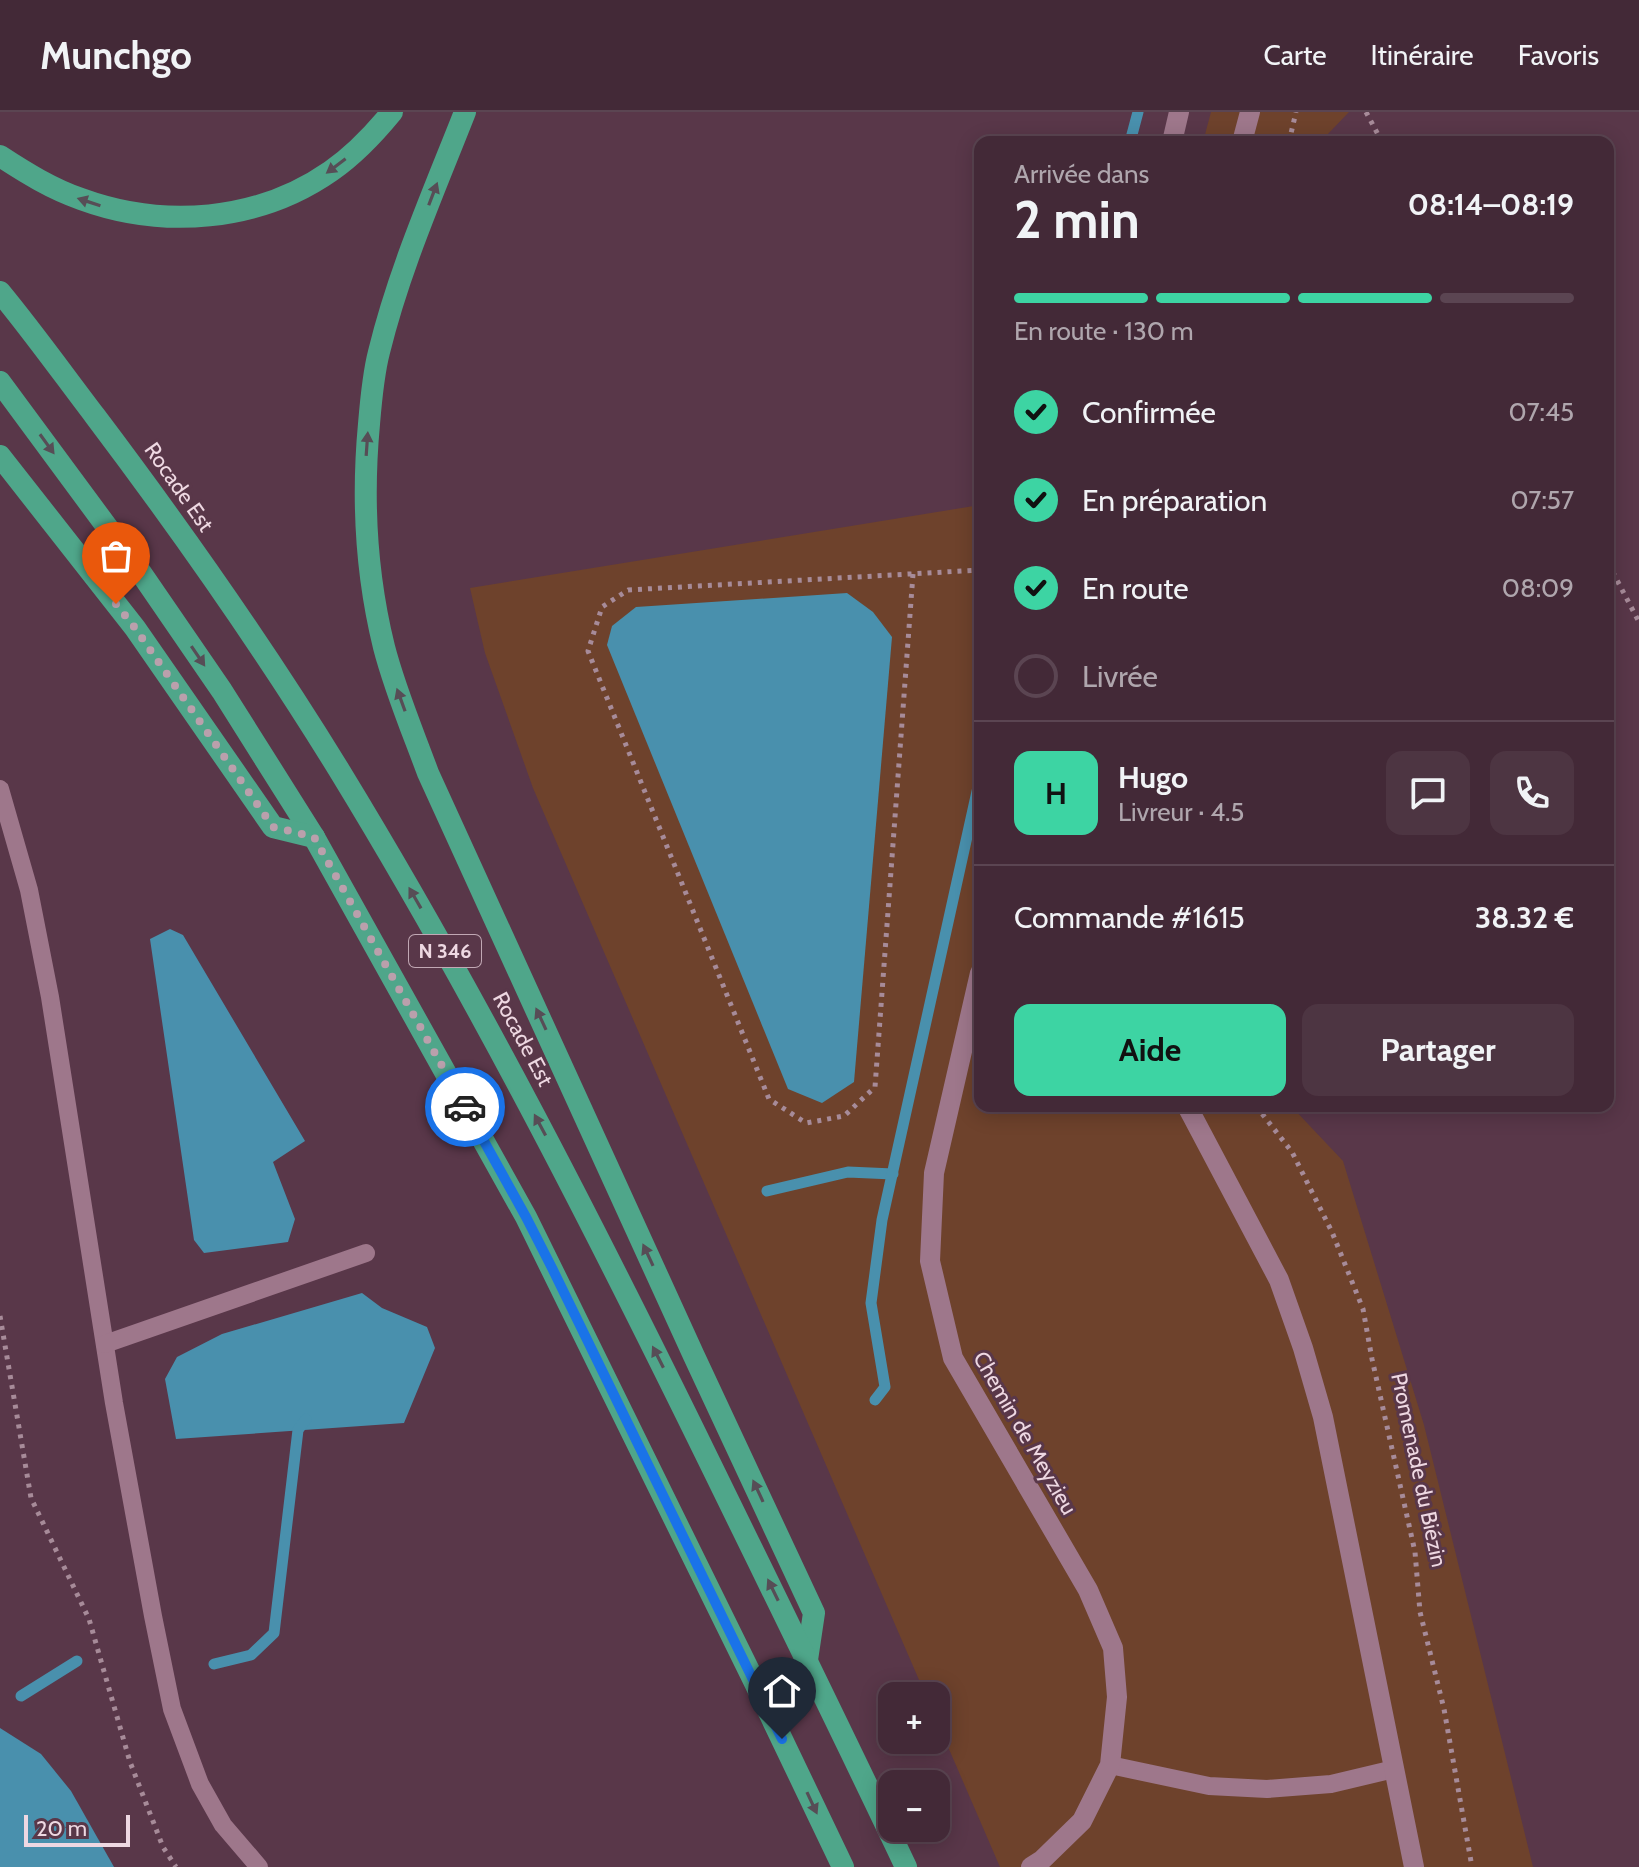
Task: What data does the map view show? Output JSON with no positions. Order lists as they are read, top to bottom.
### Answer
{
  "streets": {
    "highway": ["Rocade Est", "N 346"],
    "street": ["Chemin de Meyzieu"],
    "path": ["Promenade du Biézin"]
  },
  "scale_bar": "20 m",
  "page": {
    "header": "Munchgo",
    "nav": ["Carte", "Itinéraire", "Favoris"],
    "heading": ["2 min", "Arrivée dans", "08:14–08:19"],
    "panel": [
      "Hugo",
      "Livreur · 4.5",
      "Commande #1615",
      "38.32 €"
    ],
    "bar": "En route · 130 m",
    "list": [
      ["Confirmée", "07:45"],
      ["En préparation", "07:57"],
      ["En route", "08:09"],
      "Livrée"
    ],
    "round": "H",
    "buttons": ["Aide", "Partager"],
    "map_buttons": ["+", "−"],
    "scale": "20 m"
  }
}
